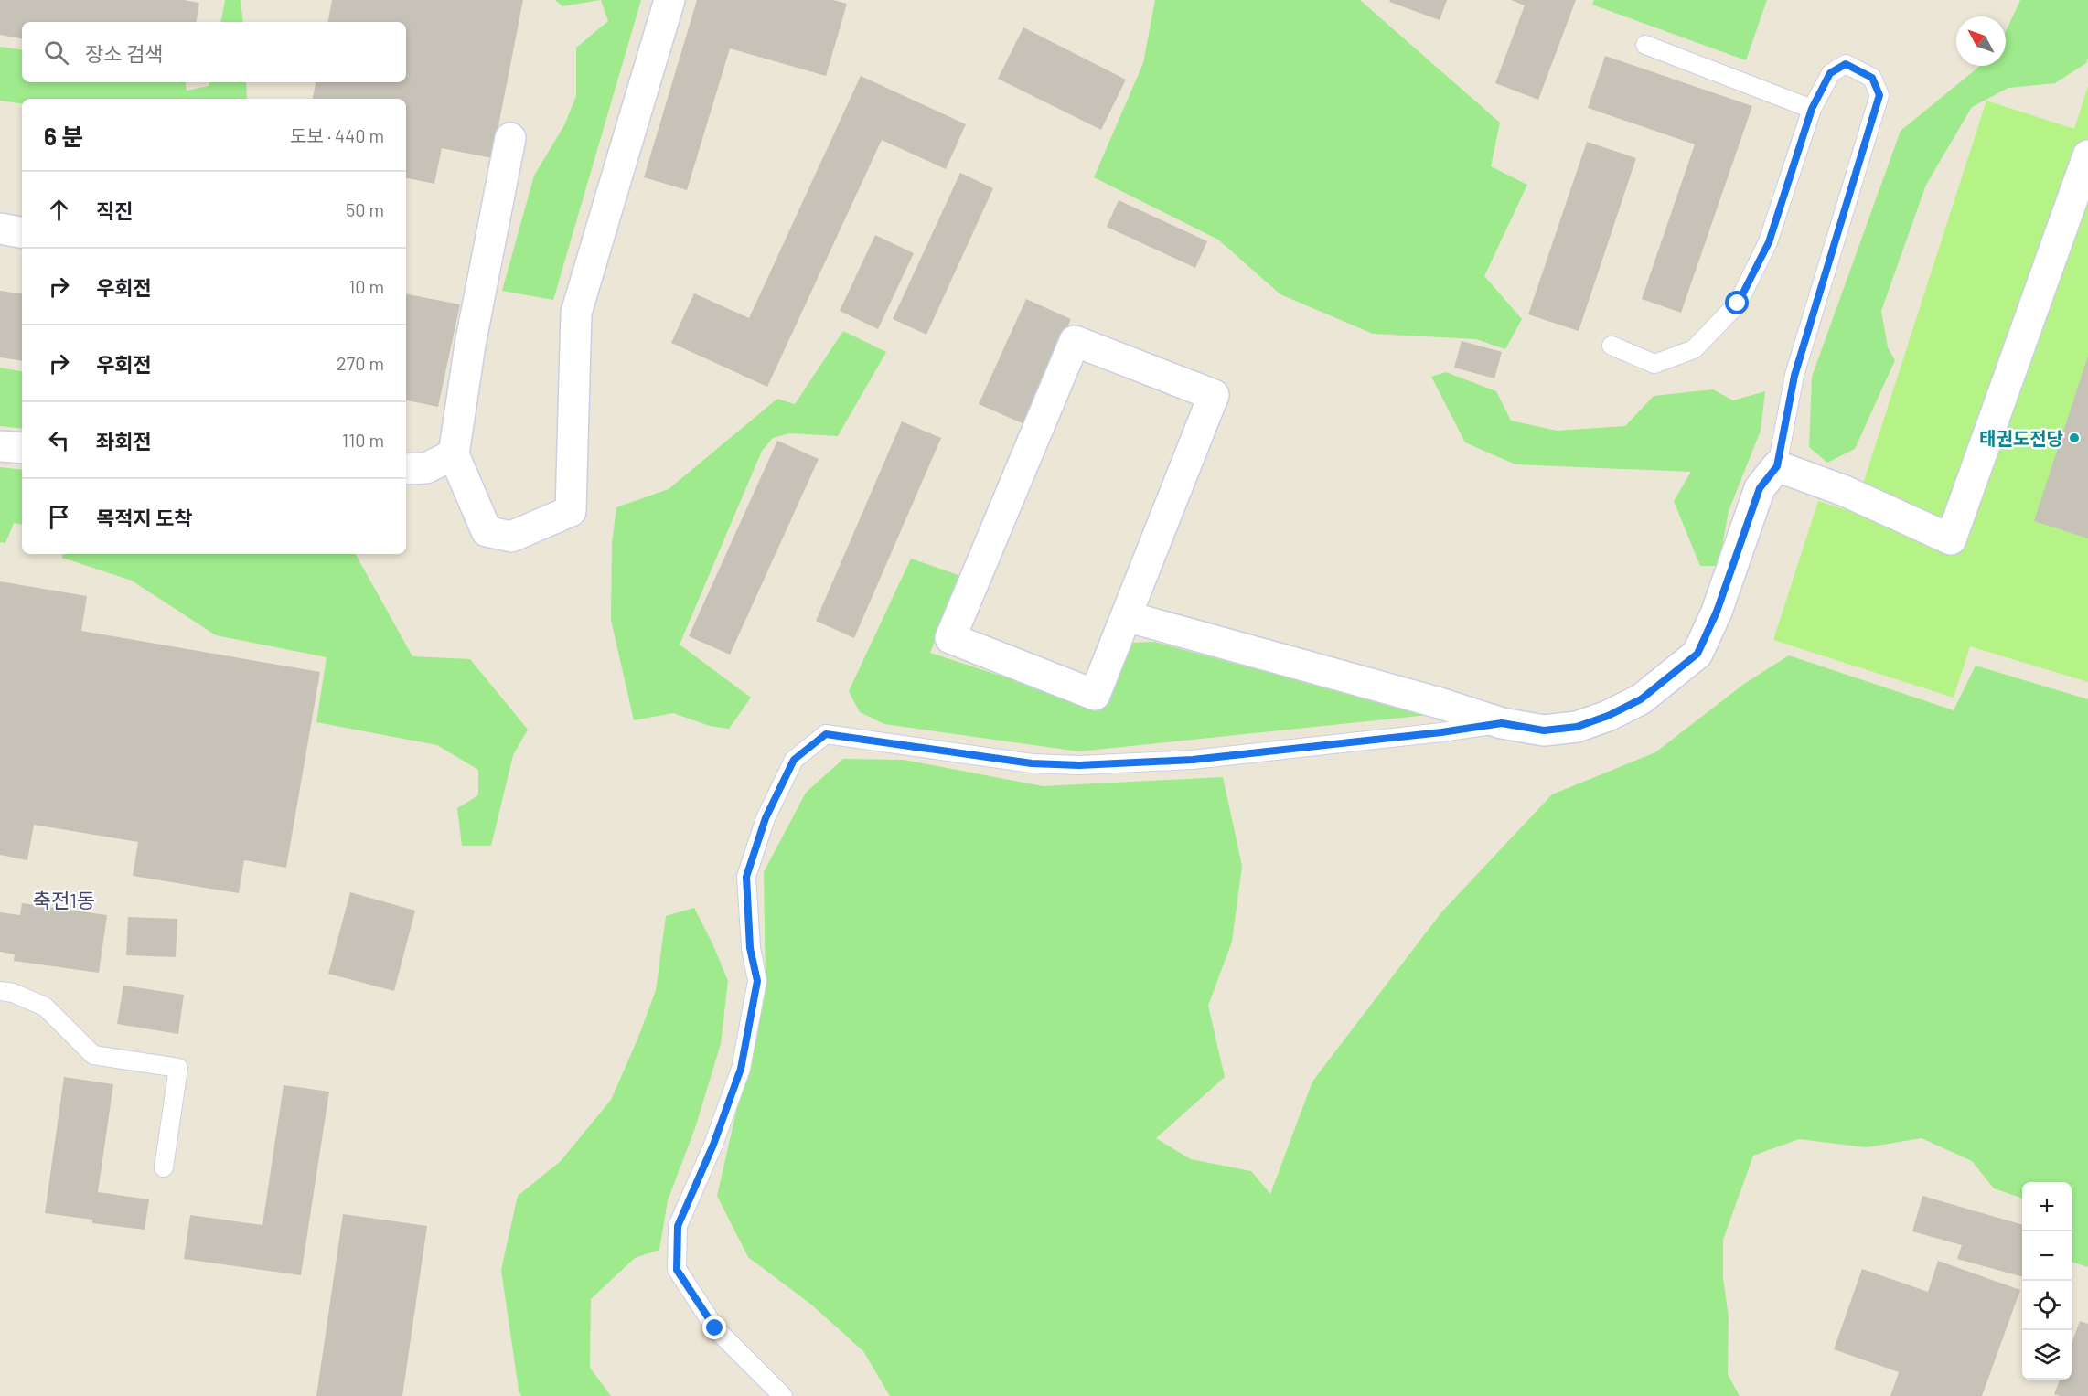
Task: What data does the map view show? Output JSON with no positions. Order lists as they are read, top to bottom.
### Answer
{
  "districts": ["축전1동"],
  "places": ["태권도전당"],
  "north": "top left",
  "page": {
    "search": "장소 검색",
    "heading": ["6 분", "도보 · 440 m"],
    "list": [
      ["직진", "50 m"],
      ["우회전", "10 m"],
      ["우회전", "270 m"],
      ["좌회전", "110 m"],
      "목적지 도착"
    ],
    "map_buttons": ["+", "−"]
  }
}
